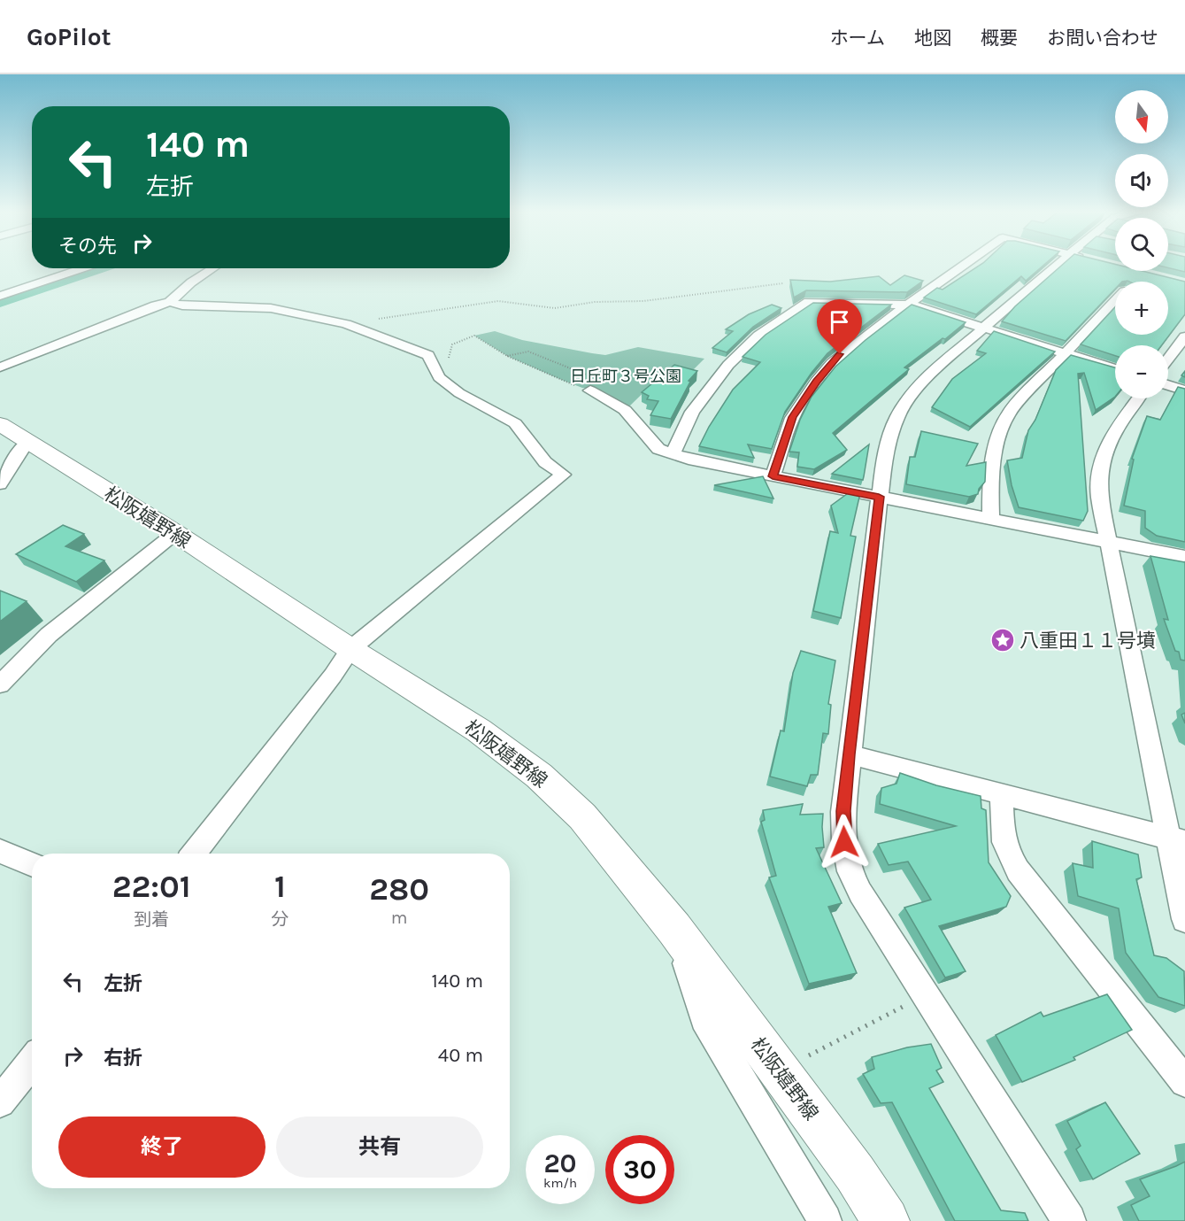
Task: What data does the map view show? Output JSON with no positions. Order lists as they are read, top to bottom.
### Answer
{
  "streets": {
    "main road": ["松阪嬉野線"]
  },
  "parks": ["日丘町３号公園"],
  "places": {
    "place": ["八重田１１号墳"]
  },
  "north": "bottom",
  "page": {
    "header": "GoPilot",
    "nav": [
      "ホーム",
      "地図",
      "概要",
      "お問い合わせ"
    ],
    "map_buttons": ["+", "−"],
    "turn": ["140 m", "左折"],
    "then": "その先",
    "eta": [
      "22:01",
      "到着",
      "1",
      "分",
      "280",
      "m"
    ],
    "list": [
      {
        "name": "左折",
        "value": "140 m"
      },
      {
        "name": "右折",
        "value": "40 m"
      }
    ],
    "buttons": ["終了", "共有"],
    "speed": "20 km/h",
    "limit": "30"
  }
}
